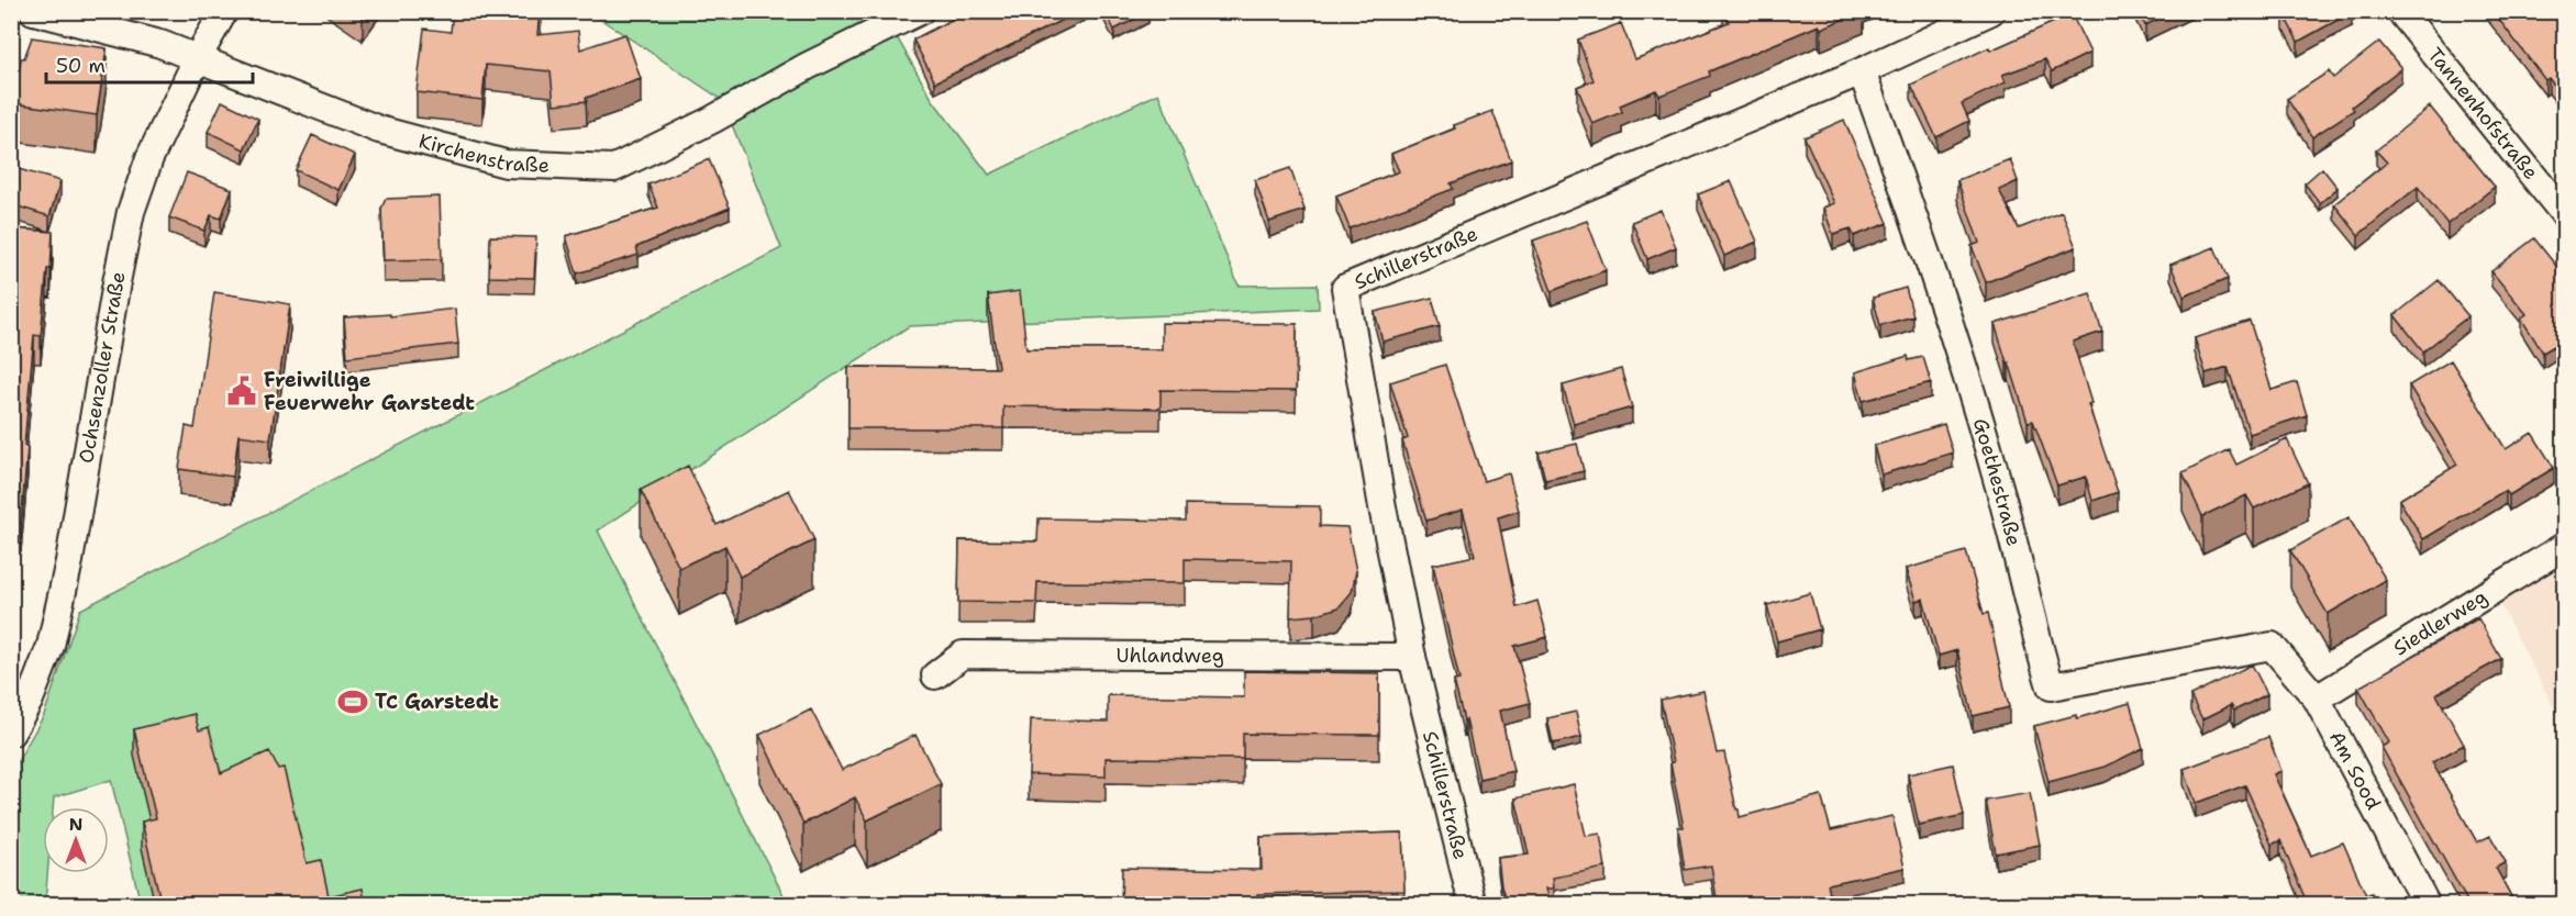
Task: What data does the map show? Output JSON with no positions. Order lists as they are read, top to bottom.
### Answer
{
  "streets": {
    "street": [
      "Tannenhofstraße",
      "Kirchenstraße",
      "Schillerstraße",
      "Ochsenzoller Straße",
      "Goethestraße",
      "Siedlerweg",
      "Uhlandweg",
      "Am Sood"
    ]
  },
  "crossings": [
    ["Kirchenstraße", "Ochsenzoller Straße"],
    ["Schillerstraße", "Goethestraße"],
    ["Schillerstraße", "Uhlandweg"],
    ["Goethestraße", "Am Sood"],
    ["Siedlerweg", "Am Sood"]
  ],
  "places": {
    "public building": ["Freiwillige Feuerwehr Garstedt"],
    "sports": ["TC Garstedt"]
  },
  "scale_bar": "50 m",
  "north": "top"
}
